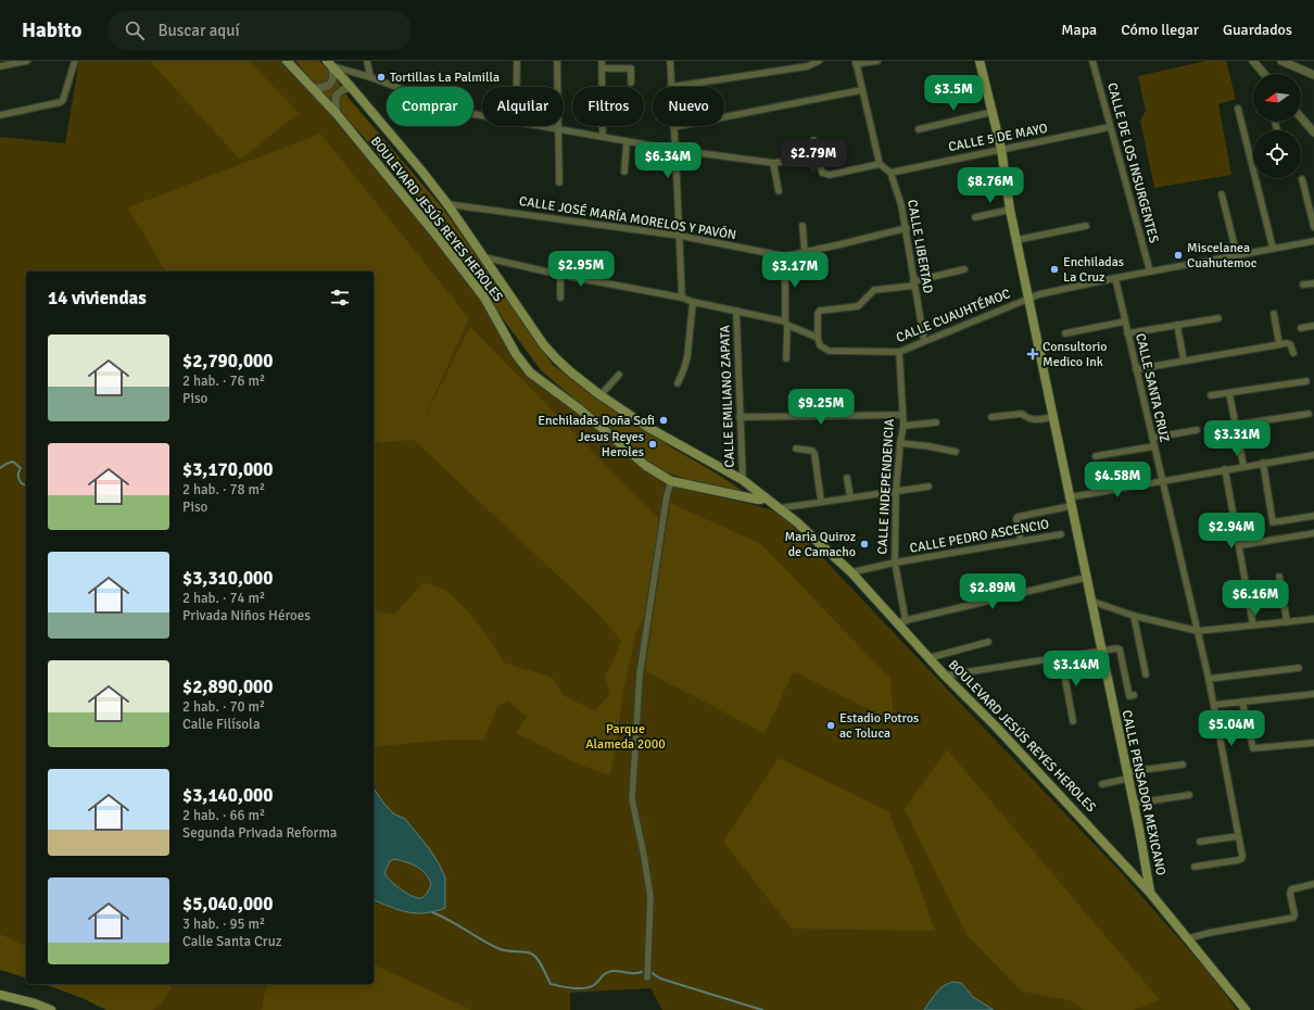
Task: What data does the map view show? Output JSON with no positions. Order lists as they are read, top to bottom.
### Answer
{
  "streets": {
    "main road": ["BOULEVARD JESÚS REYES HEROLES", "CALLE PENSADOR MEXICANO"],
    "street": [
      "CALLE 5 DE MAYO",
      "CALLE DE LOS INSURGENTES",
      "CALLE JOSÉ MARÍA MORELOS Y PAVÓN",
      "CALLE LIBERTAD",
      "CALLE CUAUHTÉMOC",
      "CALLE SANTA CRUZ",
      "CALLE EMILIANO ZAPATA",
      "CALLE INDEPENDENCIA",
      "CALLE PEDRO ASCENCIO"
    ]
  },
  "crossings": [
    ["CALLE 5 DE MAYO", "CALLE DE LOS INSURGENTES"],
    ["CALLE 5 DE MAYO", "CALLE LIBERTAD"],
    ["CALLE 5 DE MAYO", "CALLE PENSADOR MEXICANO"],
    ["CALLE DE LOS INSURGENTES", "CALLE CUAUHTÉMOC"],
    ["CALLE JOSÉ MARÍA MORELOS Y PAVÓN", "BOULEVARD JESÚS REYES HEROLES"],
    ["CALLE JOSÉ MARÍA MORELOS Y PAVÓN", "CALLE LIBERTAD"],
    ["BOULEVARD JESÚS REYES HEROLES", "CALLE CUAUHTÉMOC"],
    ["BOULEVARD JESÚS REYES HEROLES", "CALLE EMILIANO ZAPATA"],
    ["BOULEVARD JESÚS REYES HEROLES", "CALLE PEDRO ASCENCIO"],
    ["BOULEVARD JESÚS REYES HEROLES", "CALLE PENSADOR MEXICANO"],
    ["CALLE LIBERTAD", "CALLE CUAUHTÉMOC"],
    ["CALLE CUAUHTÉMOC", "CALLE SANTA CRUZ"],
    ["CALLE CUAUHTÉMOC", "CALLE EMILIANO ZAPATA"],
    ["CALLE CUAUHTÉMOC", "CALLE INDEPENDENCIA"],
    ["CALLE CUAUHTÉMOC", "CALLE PENSADOR MEXICANO"],
    ["CALLE INDEPENDENCIA", "CALLE PEDRO ASCENCIO"]
  ],
  "parks": ["Parque Alameda 2000"],
  "places": {
    "other": [
      "Tortillas La Palmilla",
      "Miscelanea Cuahutemoc",
      "Enchiladas La Cruz",
      "Enchiladas Doña Sofi",
      "Jesus Reyes Heroles",
      "Maria Quiroz de Camacho",
      "Estadio Potros ac Toluca"
    ],
    "health": ["Consultorio Medico Ink"]
  },
  "north": "left",
  "page": {
    "header": "Habito",
    "search": "Buscar aquí",
    "nav": ["Mapa", "Cómo llegar", "Guardados"],
    "price": [
      "$3.5M",
      "$2.79M",
      "$6.34M",
      "$8.76M",
      "$2.95M",
      "$3.17M",
      "$9.25M",
      "$3.31M",
      "$4.58M",
      "$2.94M",
      "$2.89M",
      "$6.16M",
      "$3.14M",
      "$5.04M"
    ],
    "chip": [
      "Comprar",
      "Alquilar",
      "Filtros",
      "Nuevo"
    ],
    "heading": "14 viviendas",
    "list": [
      {
        "name": "$2,790,000",
        "note": "2 hab. · 76 m² · Piso"
      },
      {
        "name": "$3,170,000",
        "note": "2 hab. · 78 m² · Piso"
      },
      {
        "name": "$3,310,000",
        "note": "2 hab. · 74 m² · Privada Niños Héroes"
      },
      {
        "name": "$2,890,000",
        "note": "2 hab. · 70 m² · Calle Filísola"
      },
      {
        "name": "$3,140,000",
        "note": "2 hab. · 66 m² · Segunda Privada Reforma"
      },
      {
        "name": "$5,040,000",
        "note": "3 hab. · 95 m² · Calle Santa Cruz"
      }
    ]
  }
}
